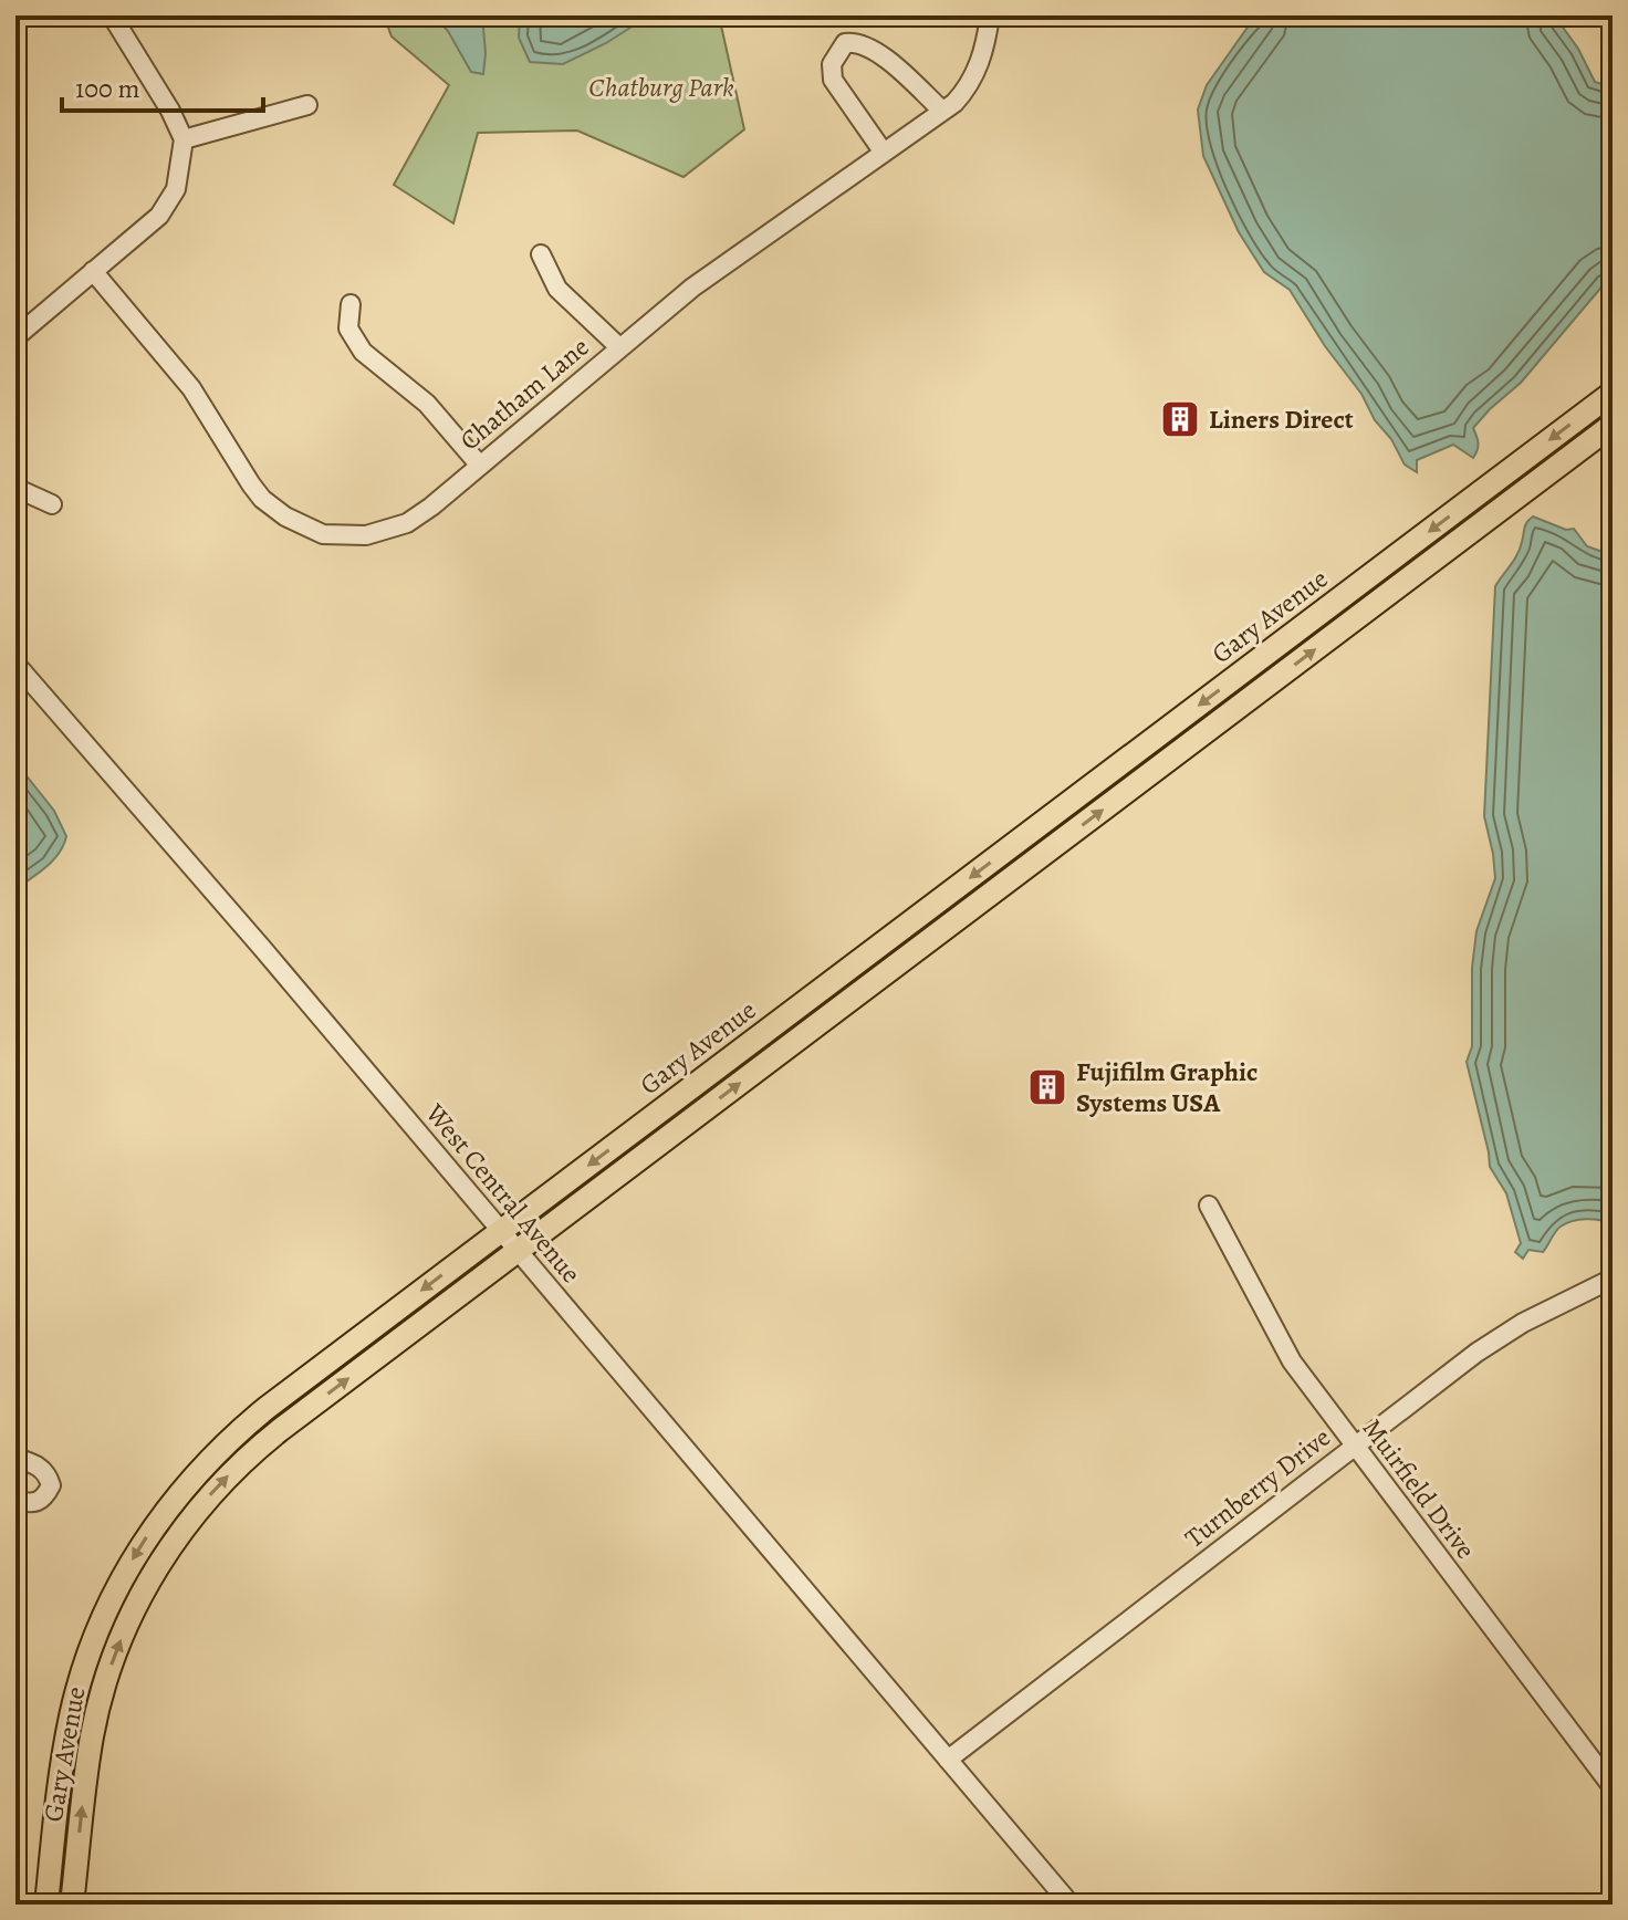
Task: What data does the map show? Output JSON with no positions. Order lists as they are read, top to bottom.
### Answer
{
  "streets": {
    "main road": ["Gary Avenue"],
    "street": [
      "Chatham Lane",
      "West Central Avenue",
      "Turnberry Drive",
      "Muirfield Drive"
    ]
  },
  "crossings": [
    ["Gary Avenue", "West Central Avenue"],
    ["West Central Avenue", "Turnberry Drive"],
    ["Turnberry Drive", "Muirfield Drive"]
  ],
  "parks": ["Chatburg Park"],
  "places": {
    "building": ["Liners Direct", "Fujifilm Graphic Systems USA"]
  },
  "scale_bar": "100 m"
}
